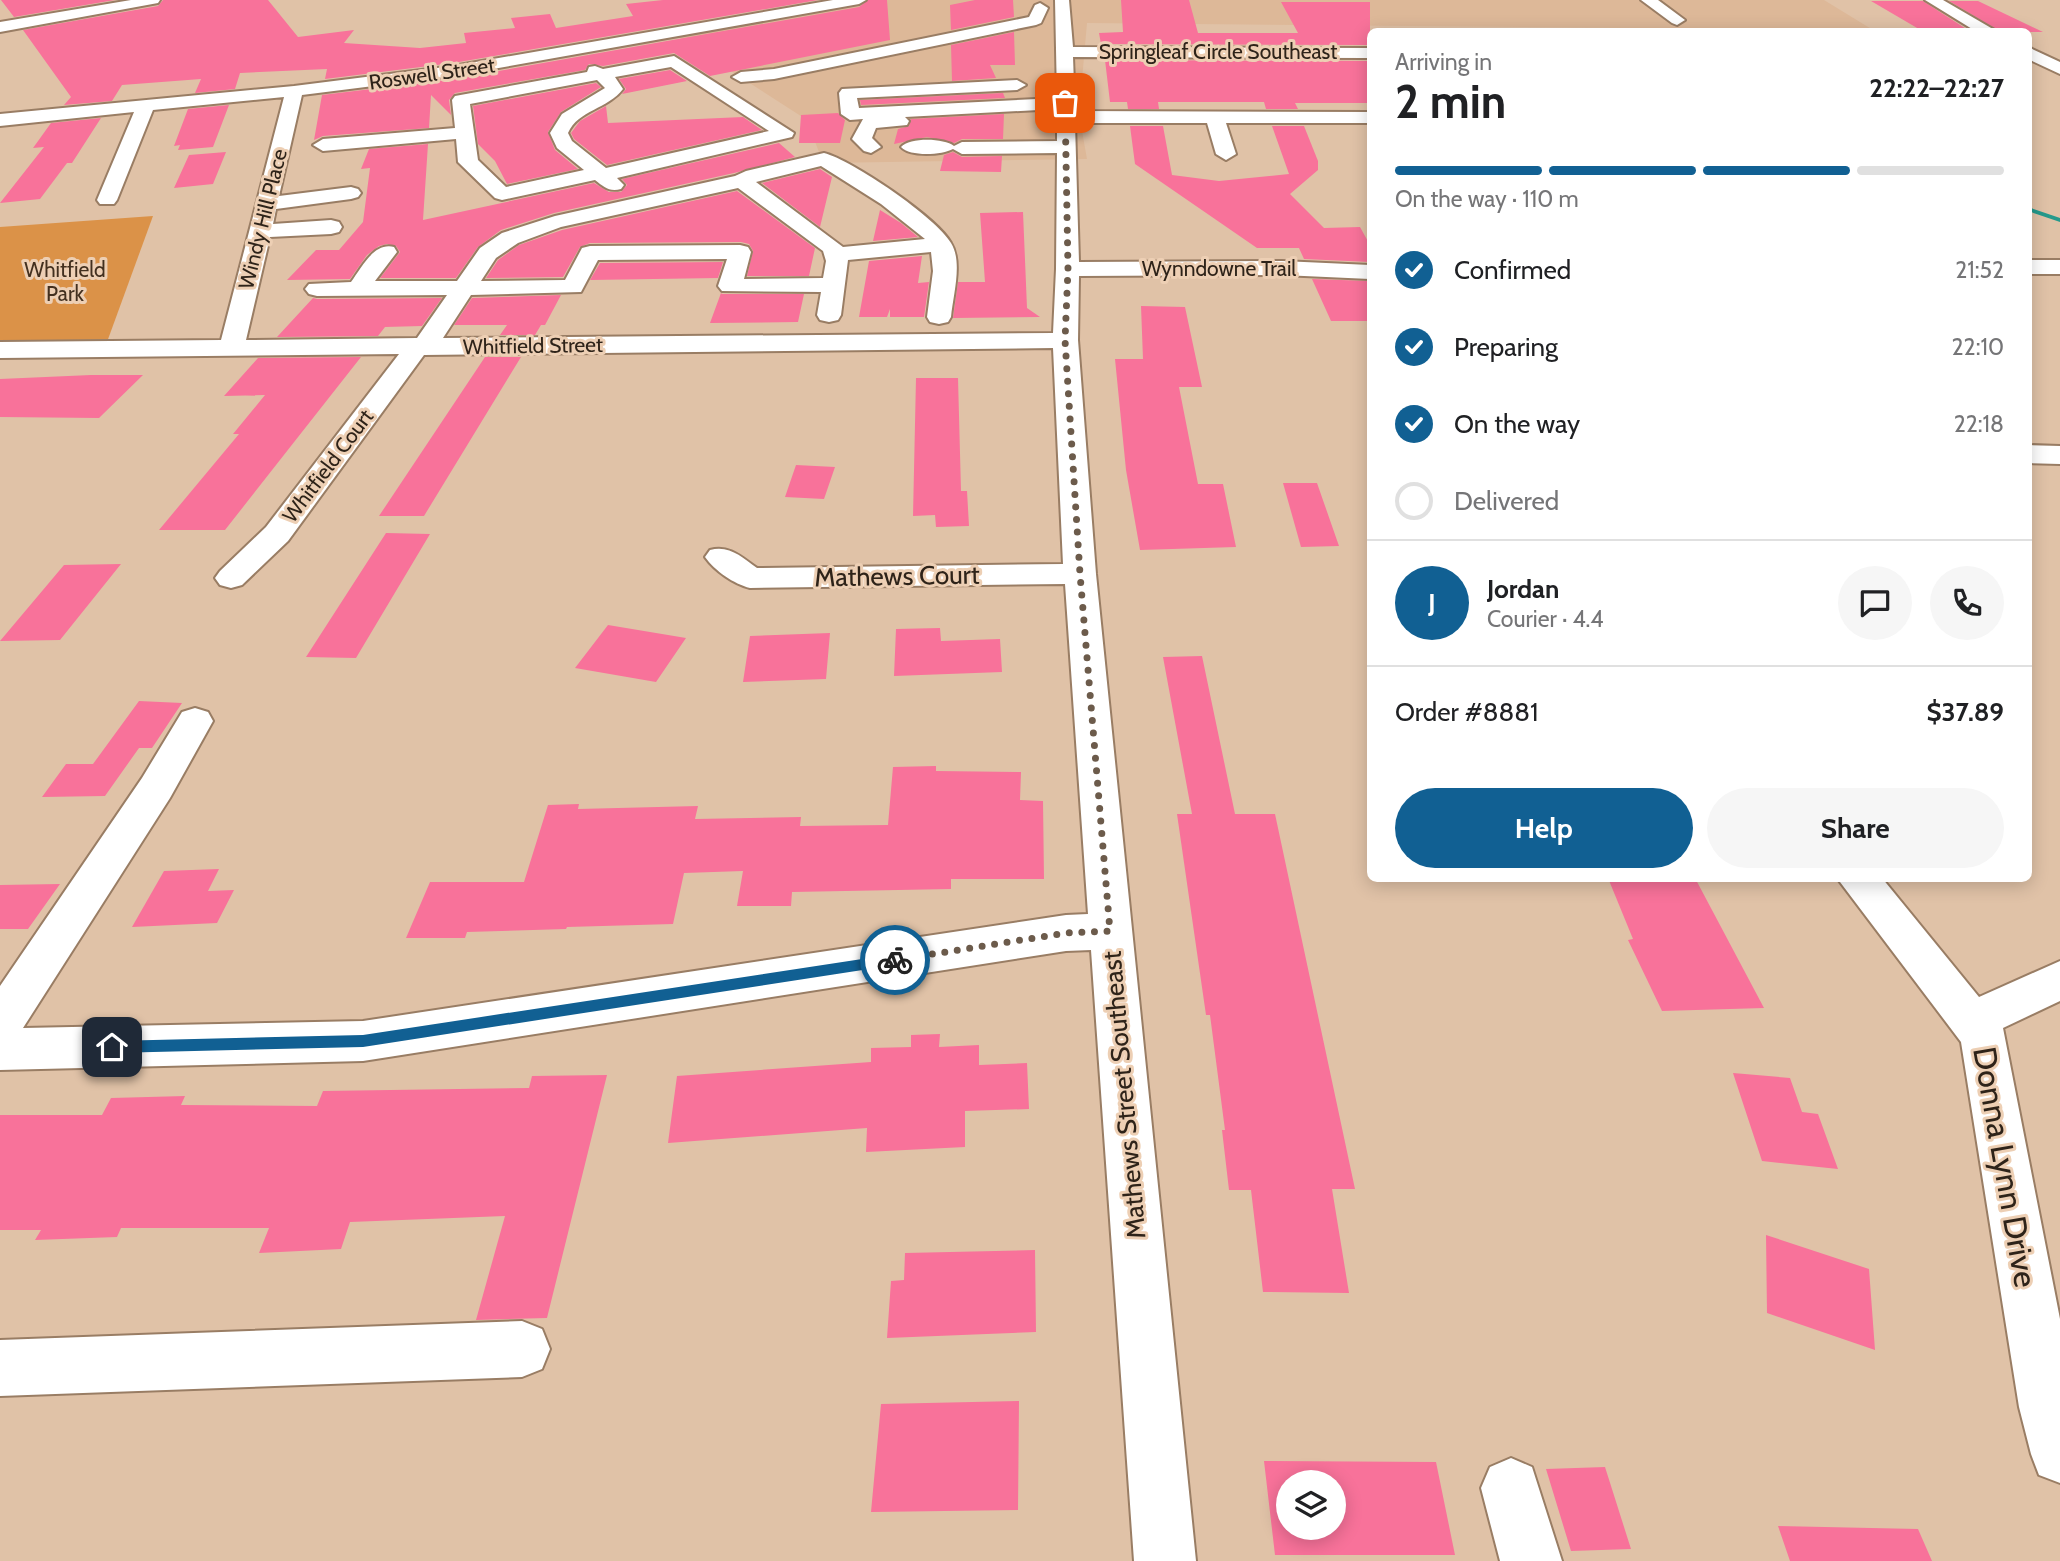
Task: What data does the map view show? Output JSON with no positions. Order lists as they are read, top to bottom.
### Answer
{
  "streets": {
    "street": [
      "Springleaf Circle Southeast",
      "Roswell Street",
      "Windy Hill Place",
      "Wynndowne Trail",
      "Whitfield Street",
      "Whitfield Court",
      "Mathews Court",
      "Mathews Street Southeast",
      "Donna Lynn Drive"
    ]
  },
  "crossings": [
    ["Springleaf Circle Southeast", "Mathews Street Southeast"],
    ["Roswell Street", "Windy Hill Place"],
    ["Windy Hill Place", "Whitfield Street"],
    ["Wynndowne Trail", "Mathews Street Southeast"],
    ["Whitfield Street", "Whitfield Court"],
    ["Whitfield Street", "Mathews Street Southeast"],
    ["Mathews Court", "Mathews Street Southeast"]
  ],
  "parks": ["Whitfield Park"],
  "page": {
    "heading": ["2 min", "Arriving in", "22:22–22:27"],
    "panel": [
      "Jordan",
      "Courier · 4.4",
      "Order #8881",
      "$37.89"
    ],
    "bar": "On the way · 110 m",
    "list": [
      ["Confirmed", "21:52"],
      ["Preparing", "22:10"],
      ["On the way", "22:18"],
      "Delivered"
    ],
    "round": "J",
    "buttons": ["Help", "Share"]
  }
}
